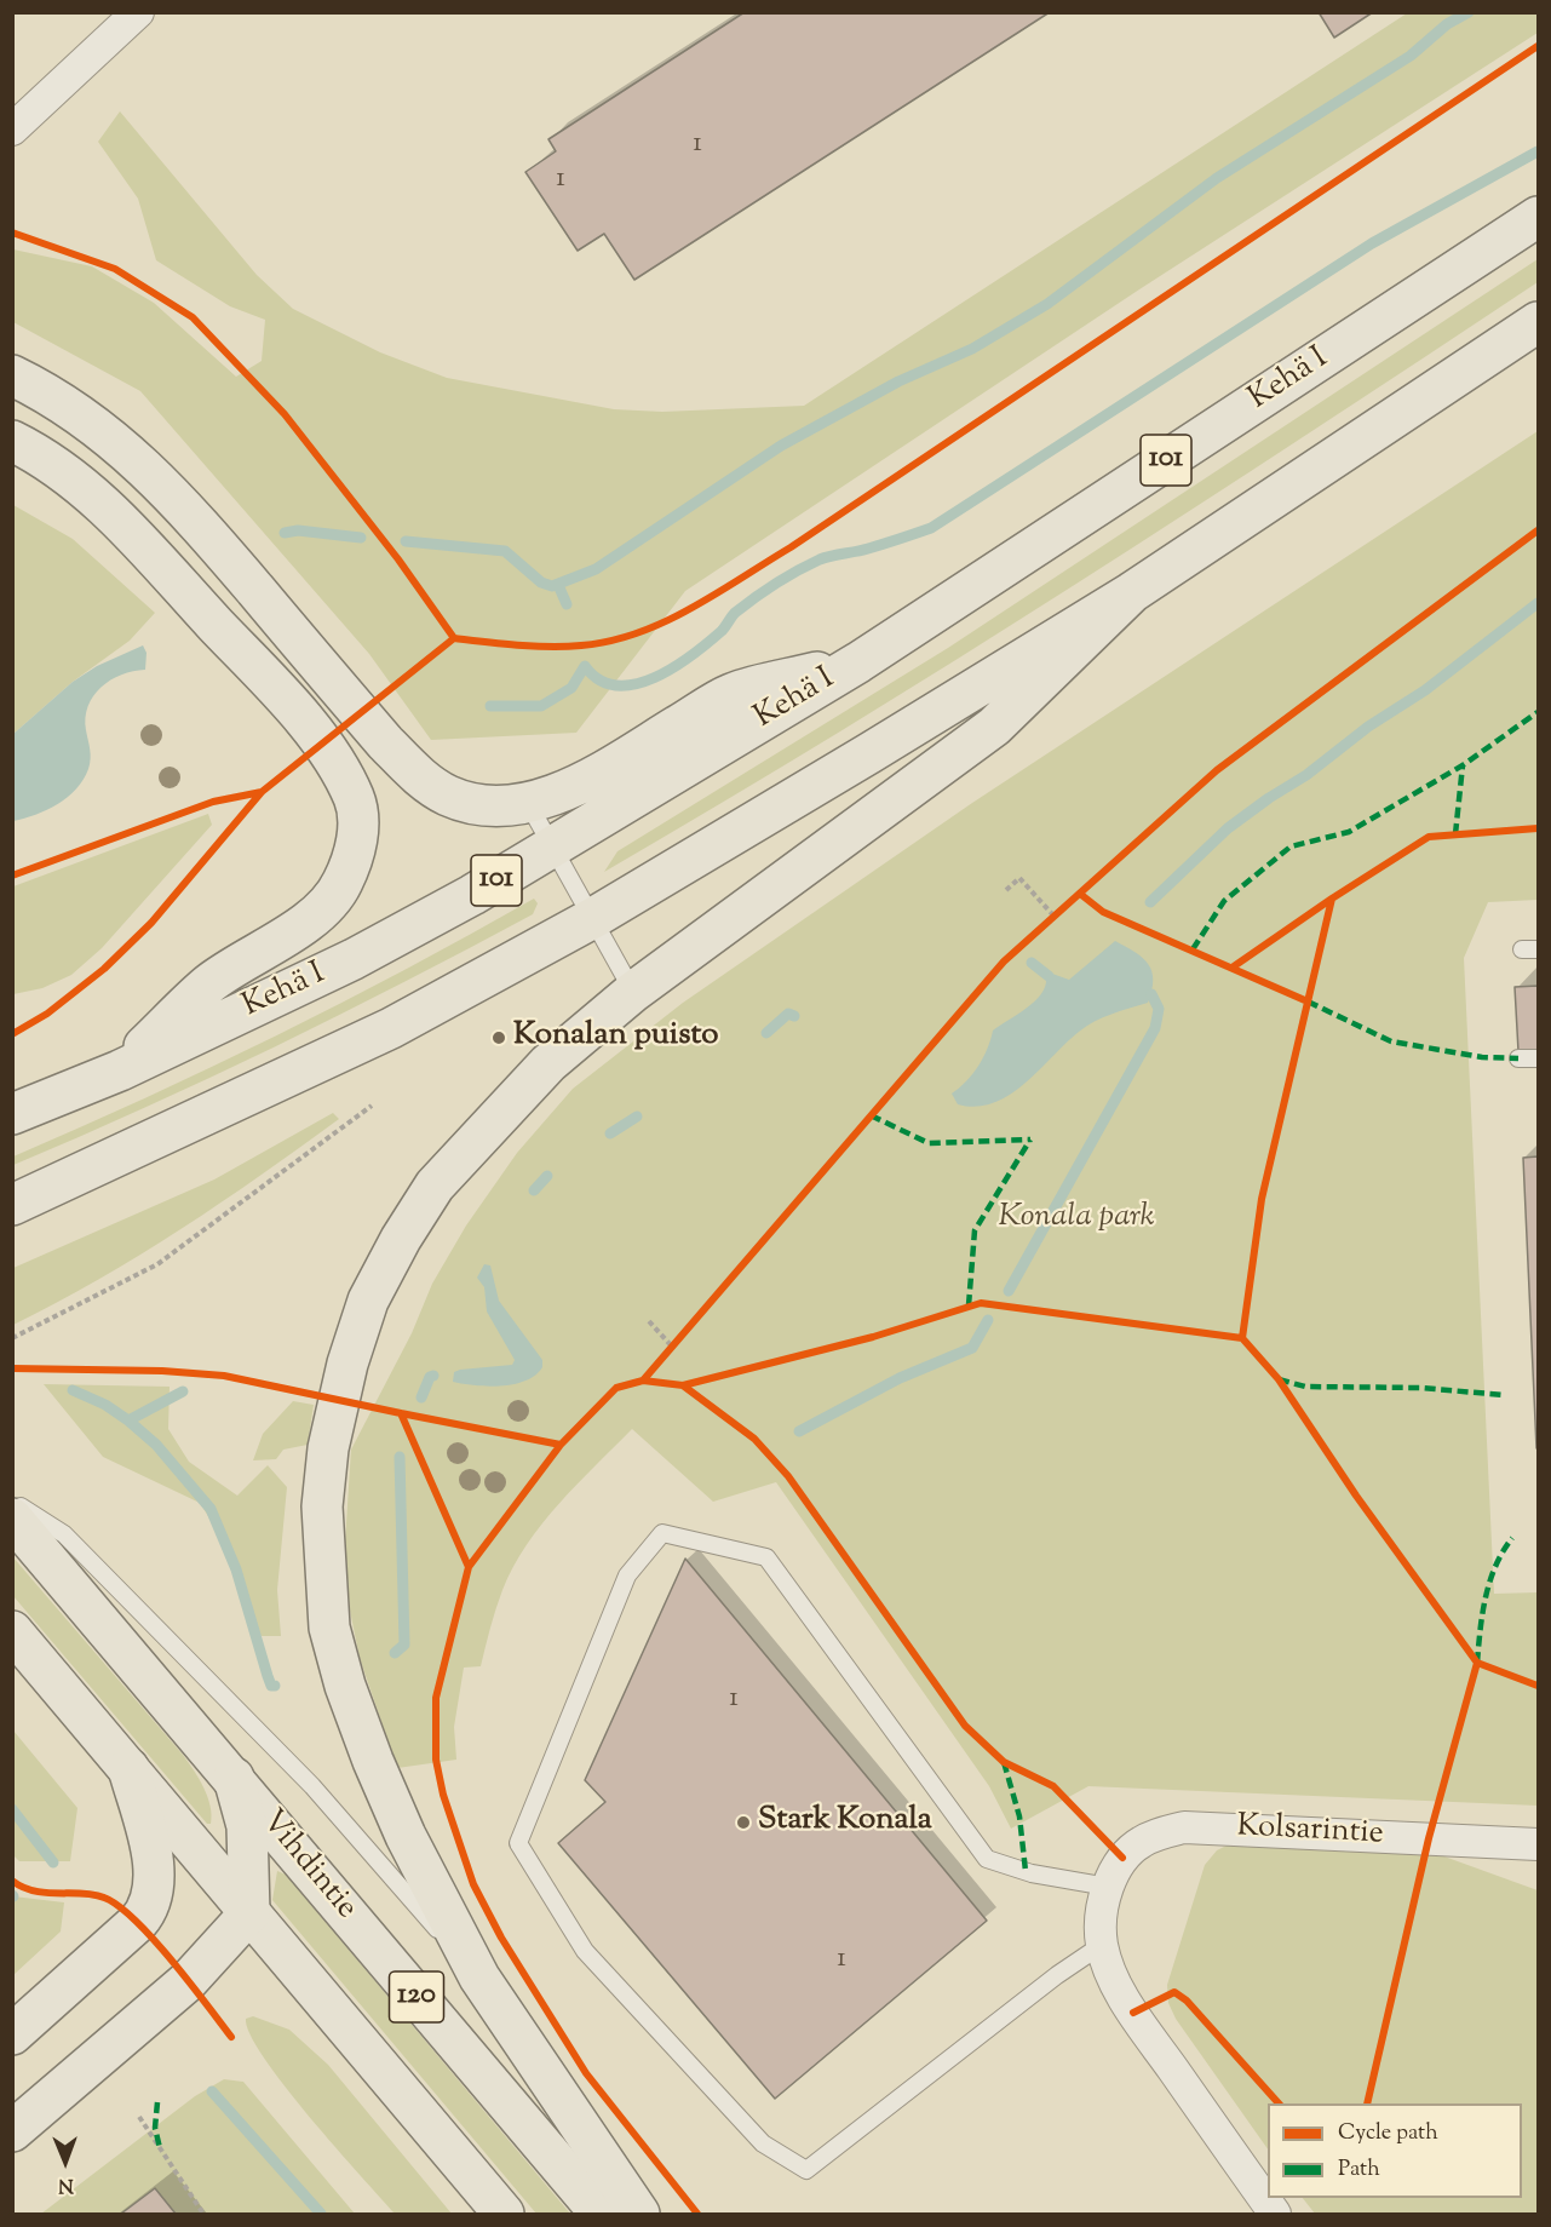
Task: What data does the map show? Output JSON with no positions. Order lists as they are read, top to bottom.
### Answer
{
  "streets": {
    "main road": [
      "Kehä I",
      "101",
      "Vihdintie",
      "120"
    ],
    "street": ["Kolsarintie"]
  },
  "parks": ["Konala park"],
  "places": ["Konalan puisto", "Stark Konala"],
  "house_numbers": [
    "1",
    "1",
    "1",
    "1"
  ],
  "legend": ["Cycle path", "Path"],
  "north": "bottom"
}
